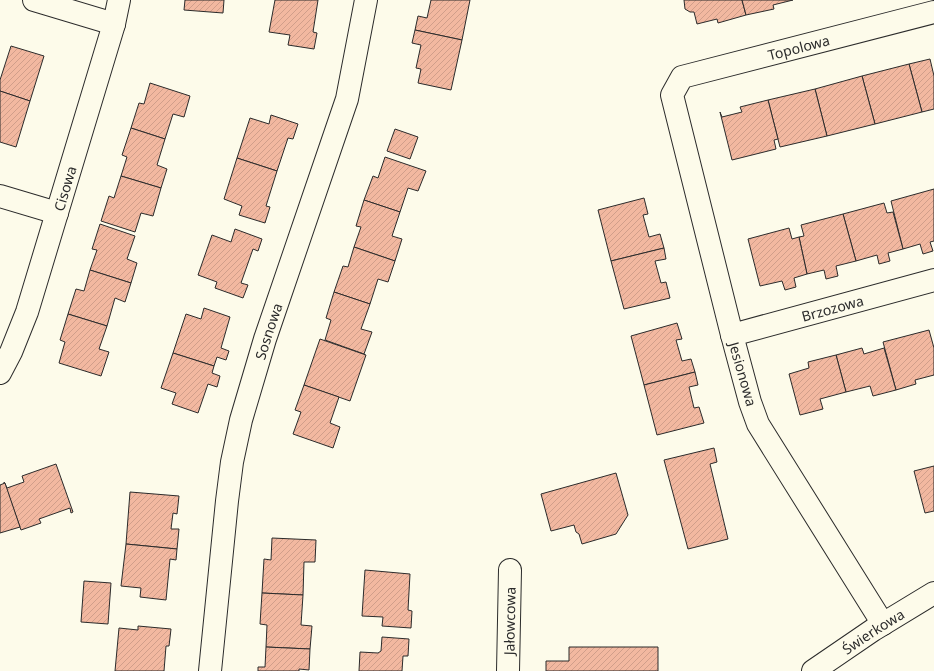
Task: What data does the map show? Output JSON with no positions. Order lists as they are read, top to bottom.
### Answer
{
  "streets": {
    "street": [
      "Topolowa",
      "Cisowa",
      "Brzozowa",
      "Sosnowa",
      "Jesionowa",
      "Jałowcowa",
      "Świerkowa"
    ]
  },
  "crossings": [
    ["Topolowa", "Jesionowa"],
    ["Brzozowa", "Jesionowa"],
    ["Jesionowa", "Świerkowa"]
  ]
}
